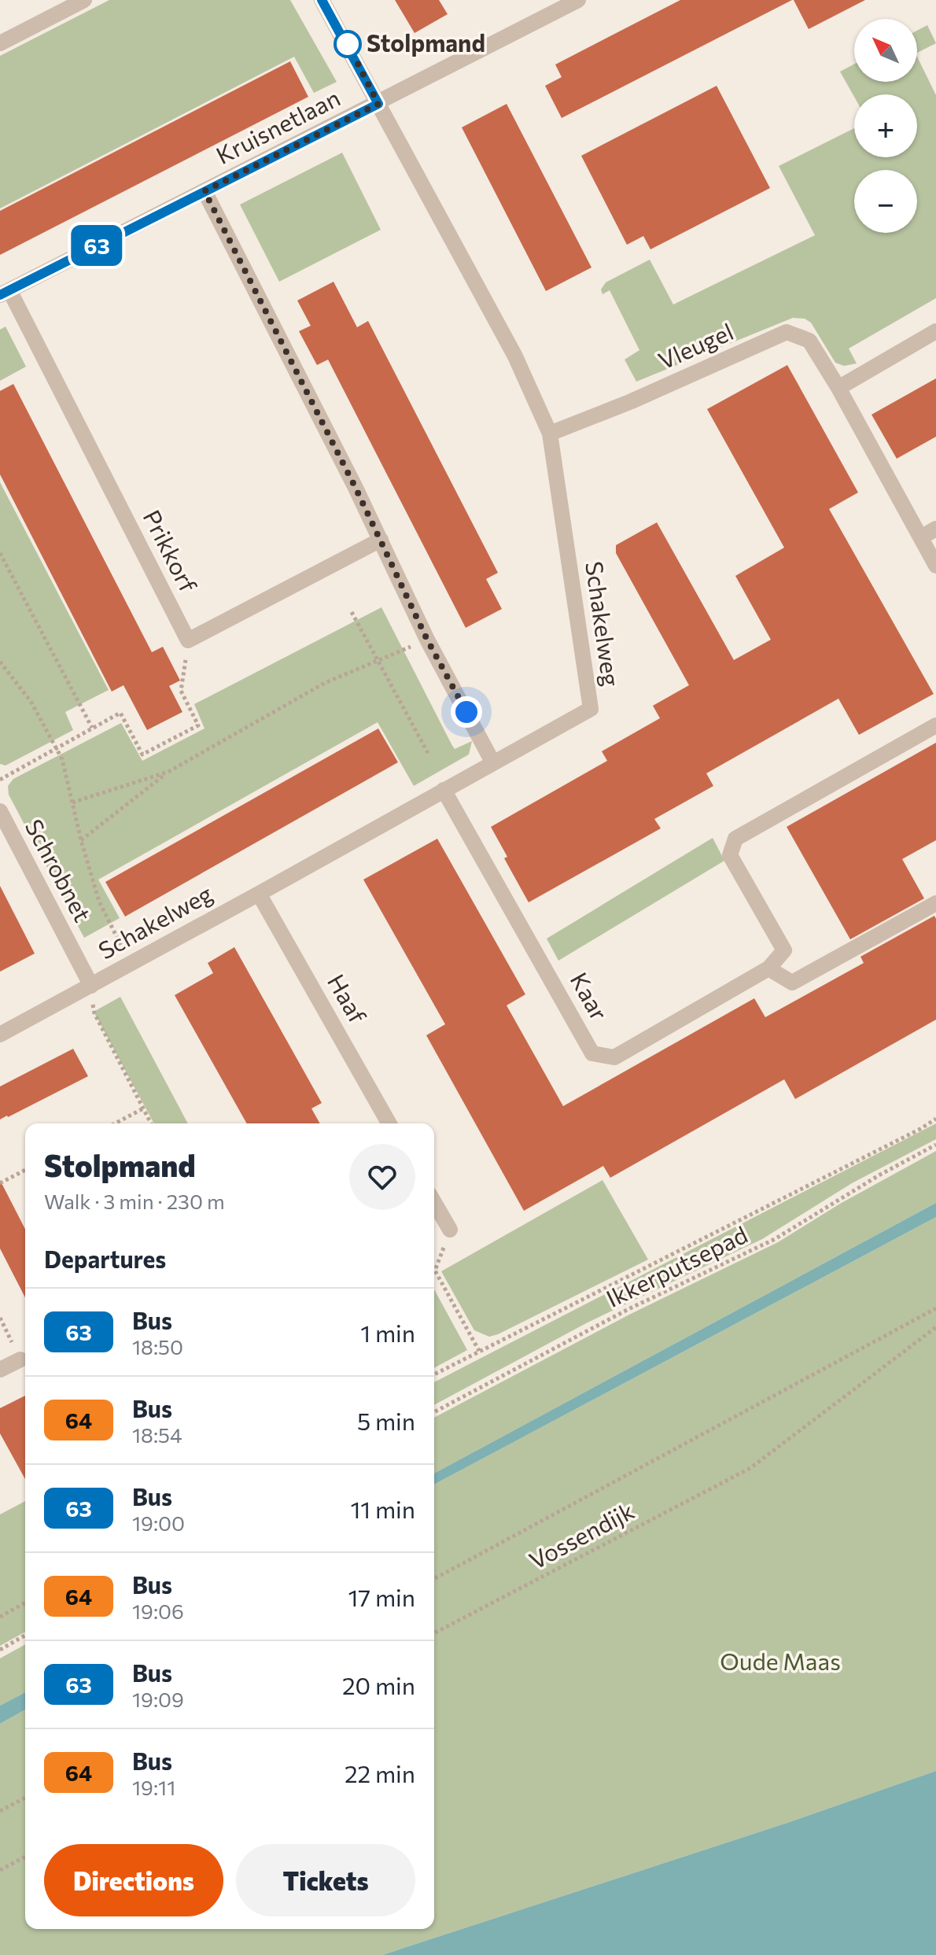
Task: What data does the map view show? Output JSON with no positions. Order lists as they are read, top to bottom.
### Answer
{
  "streets": {
    "street": [
      "Kruisnetlaan",
      "Vleugel",
      "Prikkorf",
      "Schakelweg",
      "Schrobnet",
      "Kaar",
      "Haaf"
    ],
    "path": ["Ikkerputsepad", "Vossendijk"]
  },
  "crossings": [
    ["Kruisnetlaan", "Prikkorf"],
    ["Kruisnetlaan", "Schakelweg"],
    ["Vleugel", "Schakelweg"],
    ["Schakelweg", "Schrobnet"],
    ["Schakelweg", "Kaar"],
    ["Schakelweg", "Haaf"]
  ],
  "parks": ["Oude Maas"],
  "places": ["Stolpmand"],
  "lines": ["bus line 63"],
  "north": "top left",
  "page": {
    "on_map": "63",
    "map_buttons": ["+", "−"],
    "heading": [
      ["Stolpmand", "Walk · 3 min · 230 m"],
      "Departures"
    ],
    "list": [
      {
        "mark": "63",
        "name": "Bus",
        "note": "18:50",
        "value": "1 min"
      },
      {
        "mark": "64",
        "name": "Bus",
        "note": "18:54",
        "value": "5 min"
      },
      {
        "mark": "63",
        "name": "Bus",
        "note": "19:00",
        "value": "11 min"
      },
      {
        "mark": "64",
        "name": "Bus",
        "note": "19:06",
        "value": "17 min"
      },
      {
        "mark": "63",
        "name": "Bus",
        "note": "19:09",
        "value": "20 min"
      },
      {
        "mark": "64",
        "name": "Bus",
        "note": "19:11",
        "value": "22 min"
      }
    ],
    "buttons": ["Directions", "Tickets"]
  }
}
